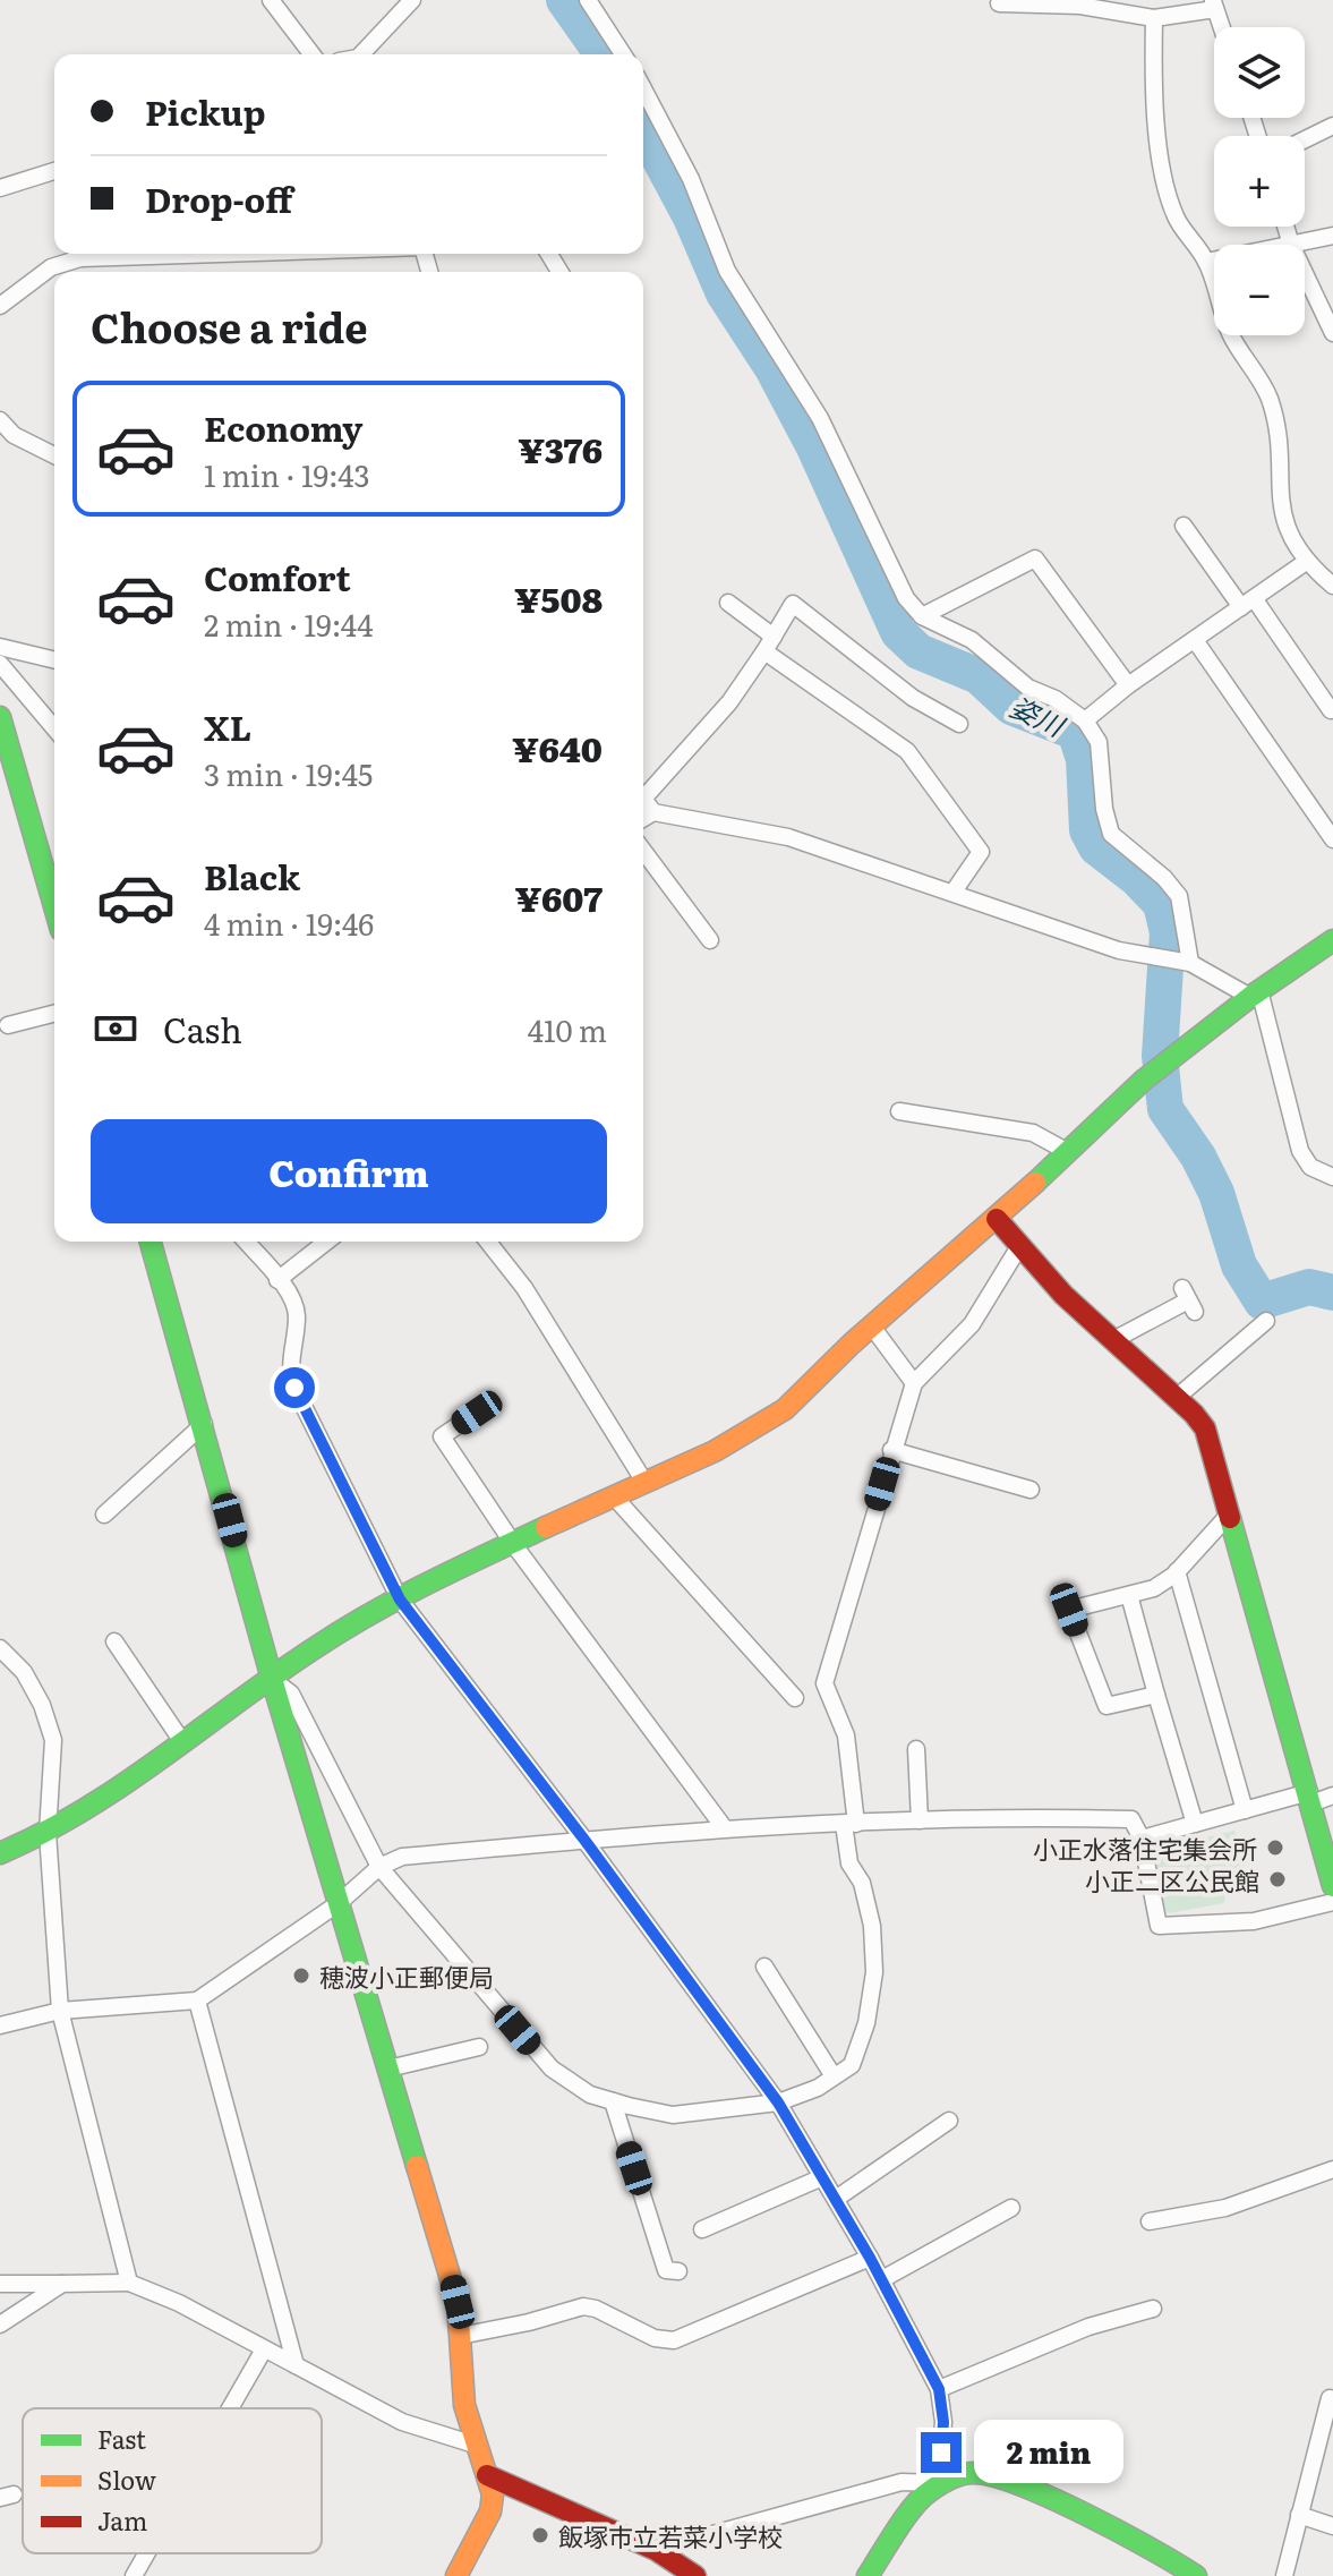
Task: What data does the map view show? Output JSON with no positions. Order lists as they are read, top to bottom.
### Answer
{
  "water": ["姿川"],
  "places": [
    "小正水落住宅集会所",
    "小正二区公民館",
    "穂波小正郵便局",
    "飯塚市立若菜小学校"
  ],
  "legend": ["Fast", "Slow", "Jam"],
  "page": {
    "map_buttons": ["+", "−"],
    "banner": ["Pickup", "Drop-off"],
    "heading": "Choose a ride",
    "list": [
      {
        "name": "Economy",
        "note": "1 min · 19:43",
        "value": "¥376"
      },
      {
        "name": "Comfort",
        "note": "2 min · 19:44",
        "value": "¥508"
      },
      {
        "name": "XL",
        "note": "3 min · 19:45",
        "value": "¥640"
      },
      {
        "name": "Black",
        "note": "4 min · 19:46",
        "value": "¥607"
      }
    ],
    "pay": ["Cash", "410 m"],
    "buttons": "Confirm",
    "bubble": "2 min"
  }
}
